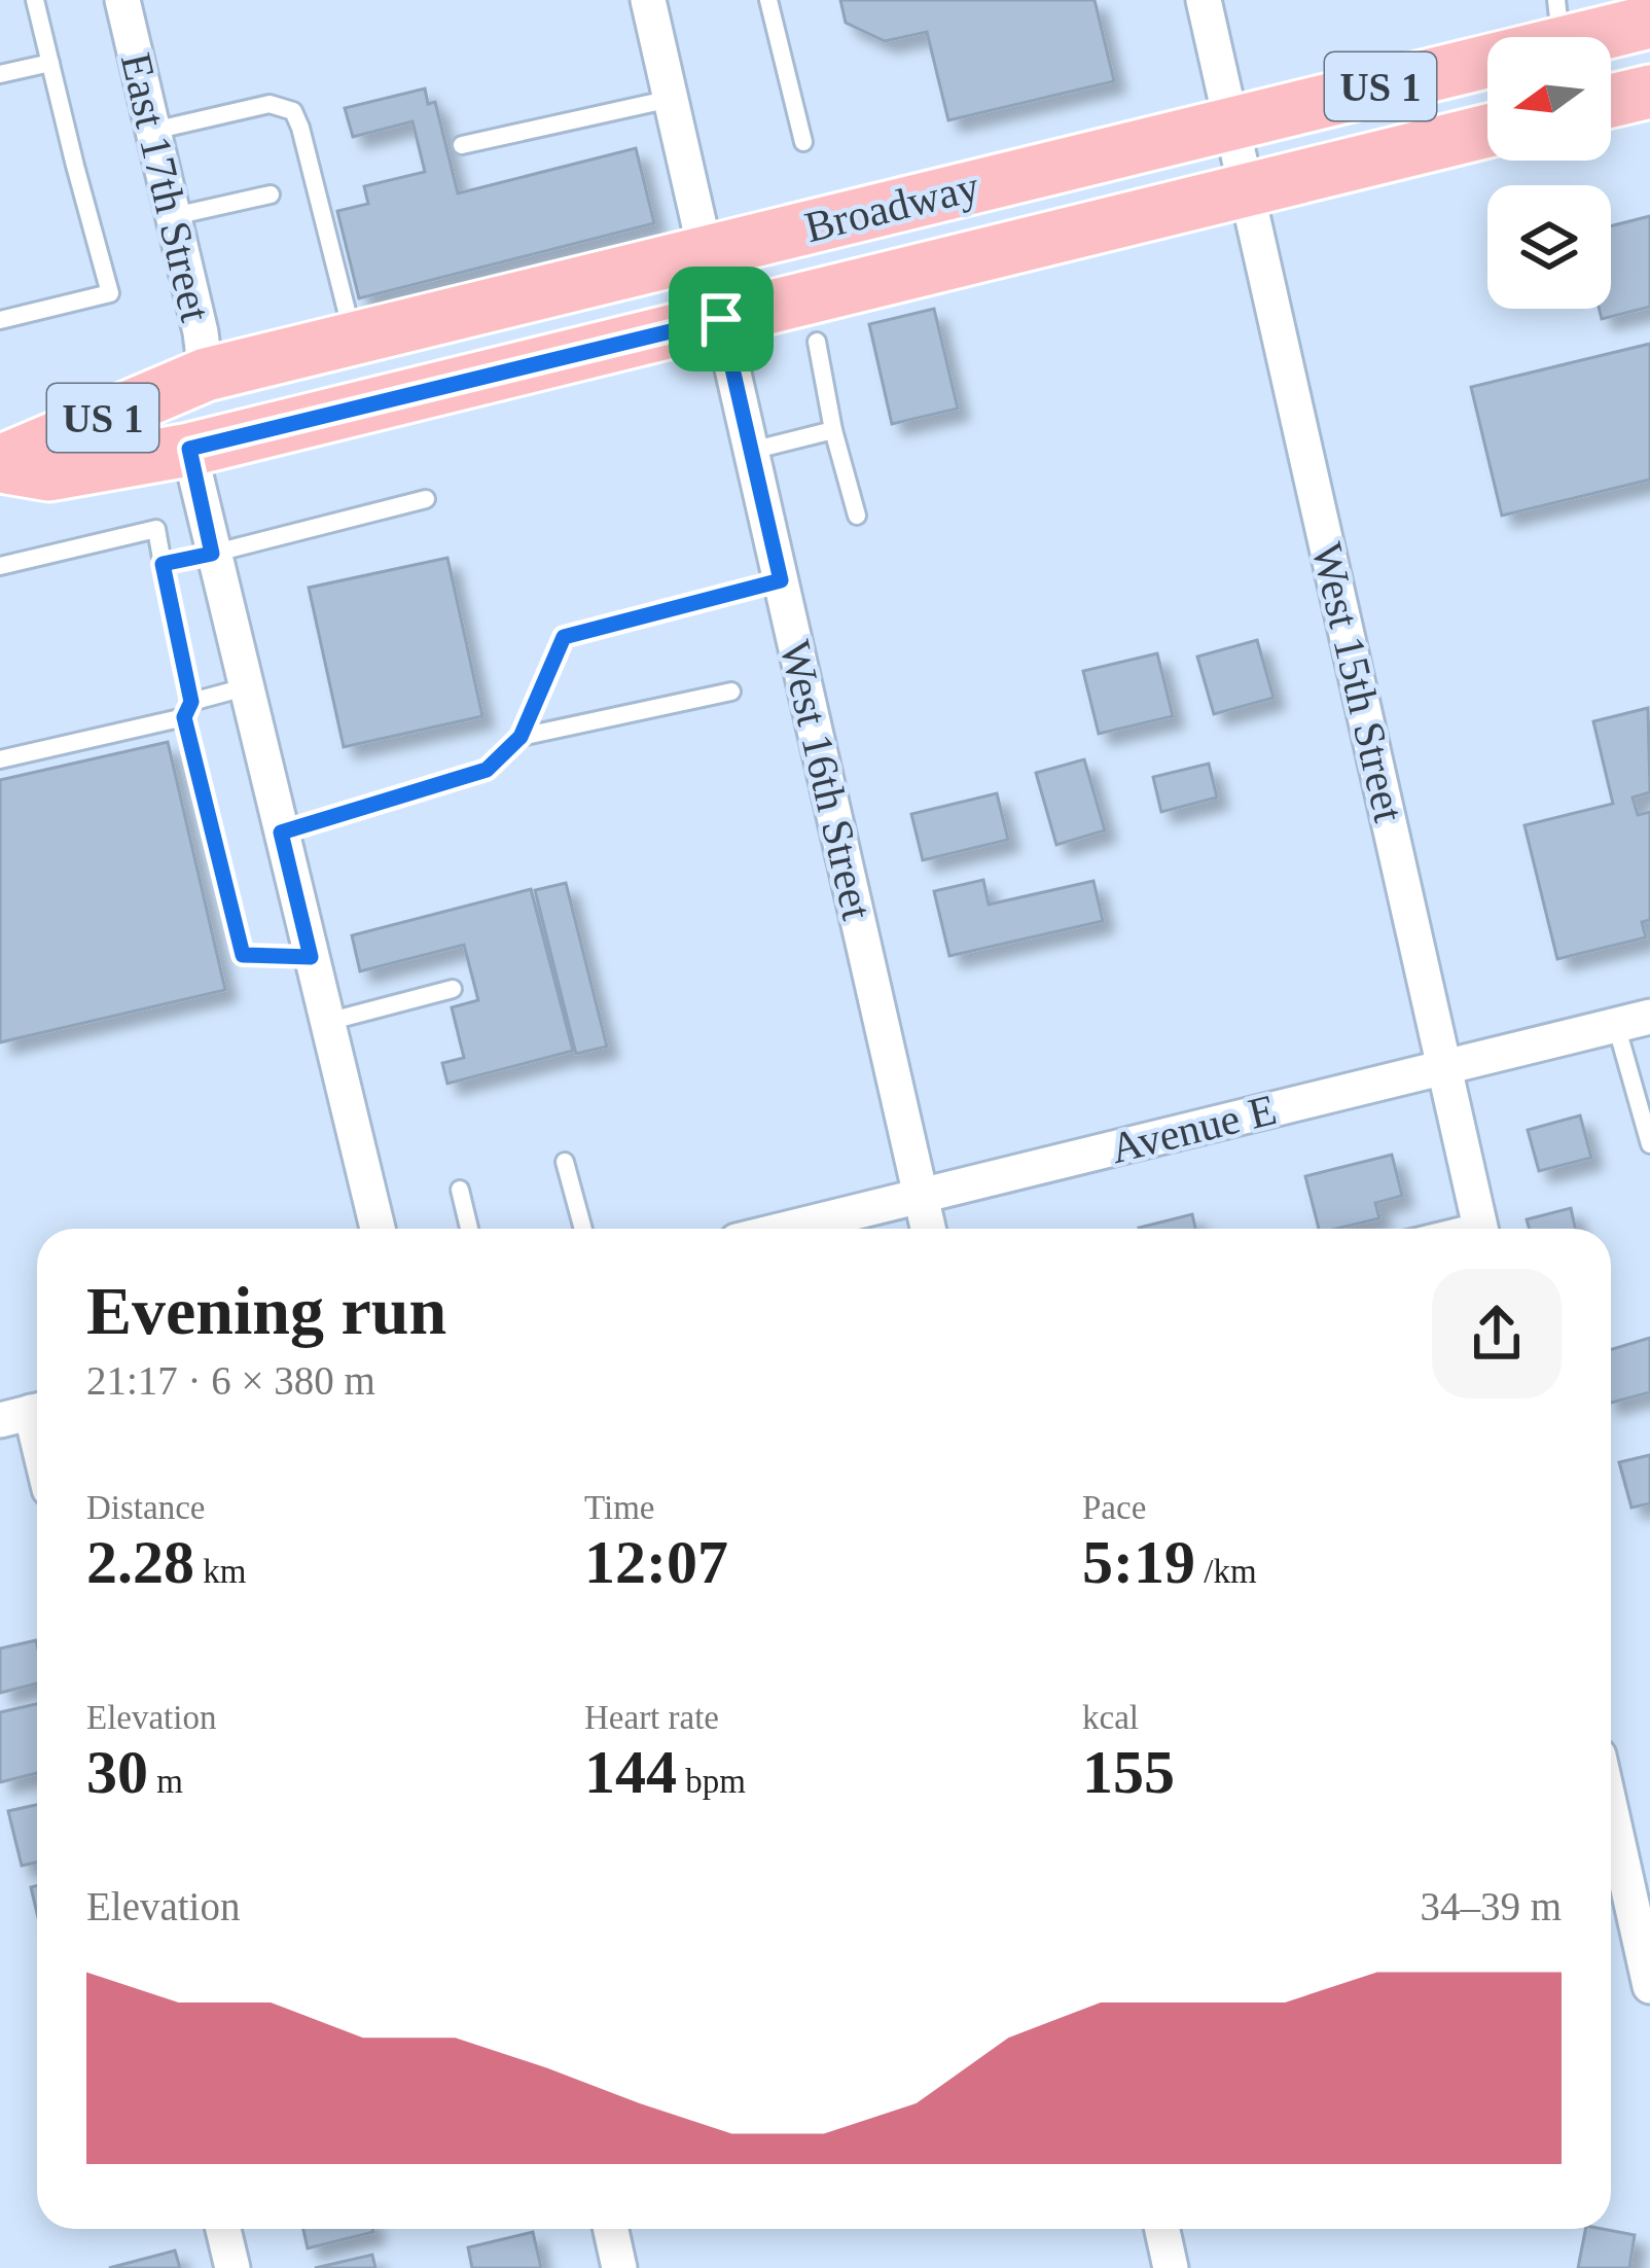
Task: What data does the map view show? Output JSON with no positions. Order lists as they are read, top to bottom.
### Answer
{
  "streets": {
    "main road": ["US 1", "Broadway"],
    "street": [
      "East 17th Street",
      "West 15th Street",
      "West 16th Street",
      "Avenue E"
    ]
  },
  "crossings": [
    ["East 17th Street", "Broadway"],
    ["Broadway", "West 15th Street"],
    ["Broadway", "West 16th Street"],
    ["West 15th Street", "Avenue E"],
    ["West 16th Street", "Avenue E"]
  ],
  "north": "left",
  "page": {
    "heading": ["Evening run", "21:17 · 6 × 380 m"],
    "stats": [
      ["Distance", "2.28 km"],
      ["Time", "12:07"],
      ["Pace", "5:19 /km"],
      ["Elevation", "30 m"],
      ["Heart rate", "144 bpm"],
      ["kcal", "155"]
    ],
    "chart": ["Elevation", "34–39 m"]
  }
}
